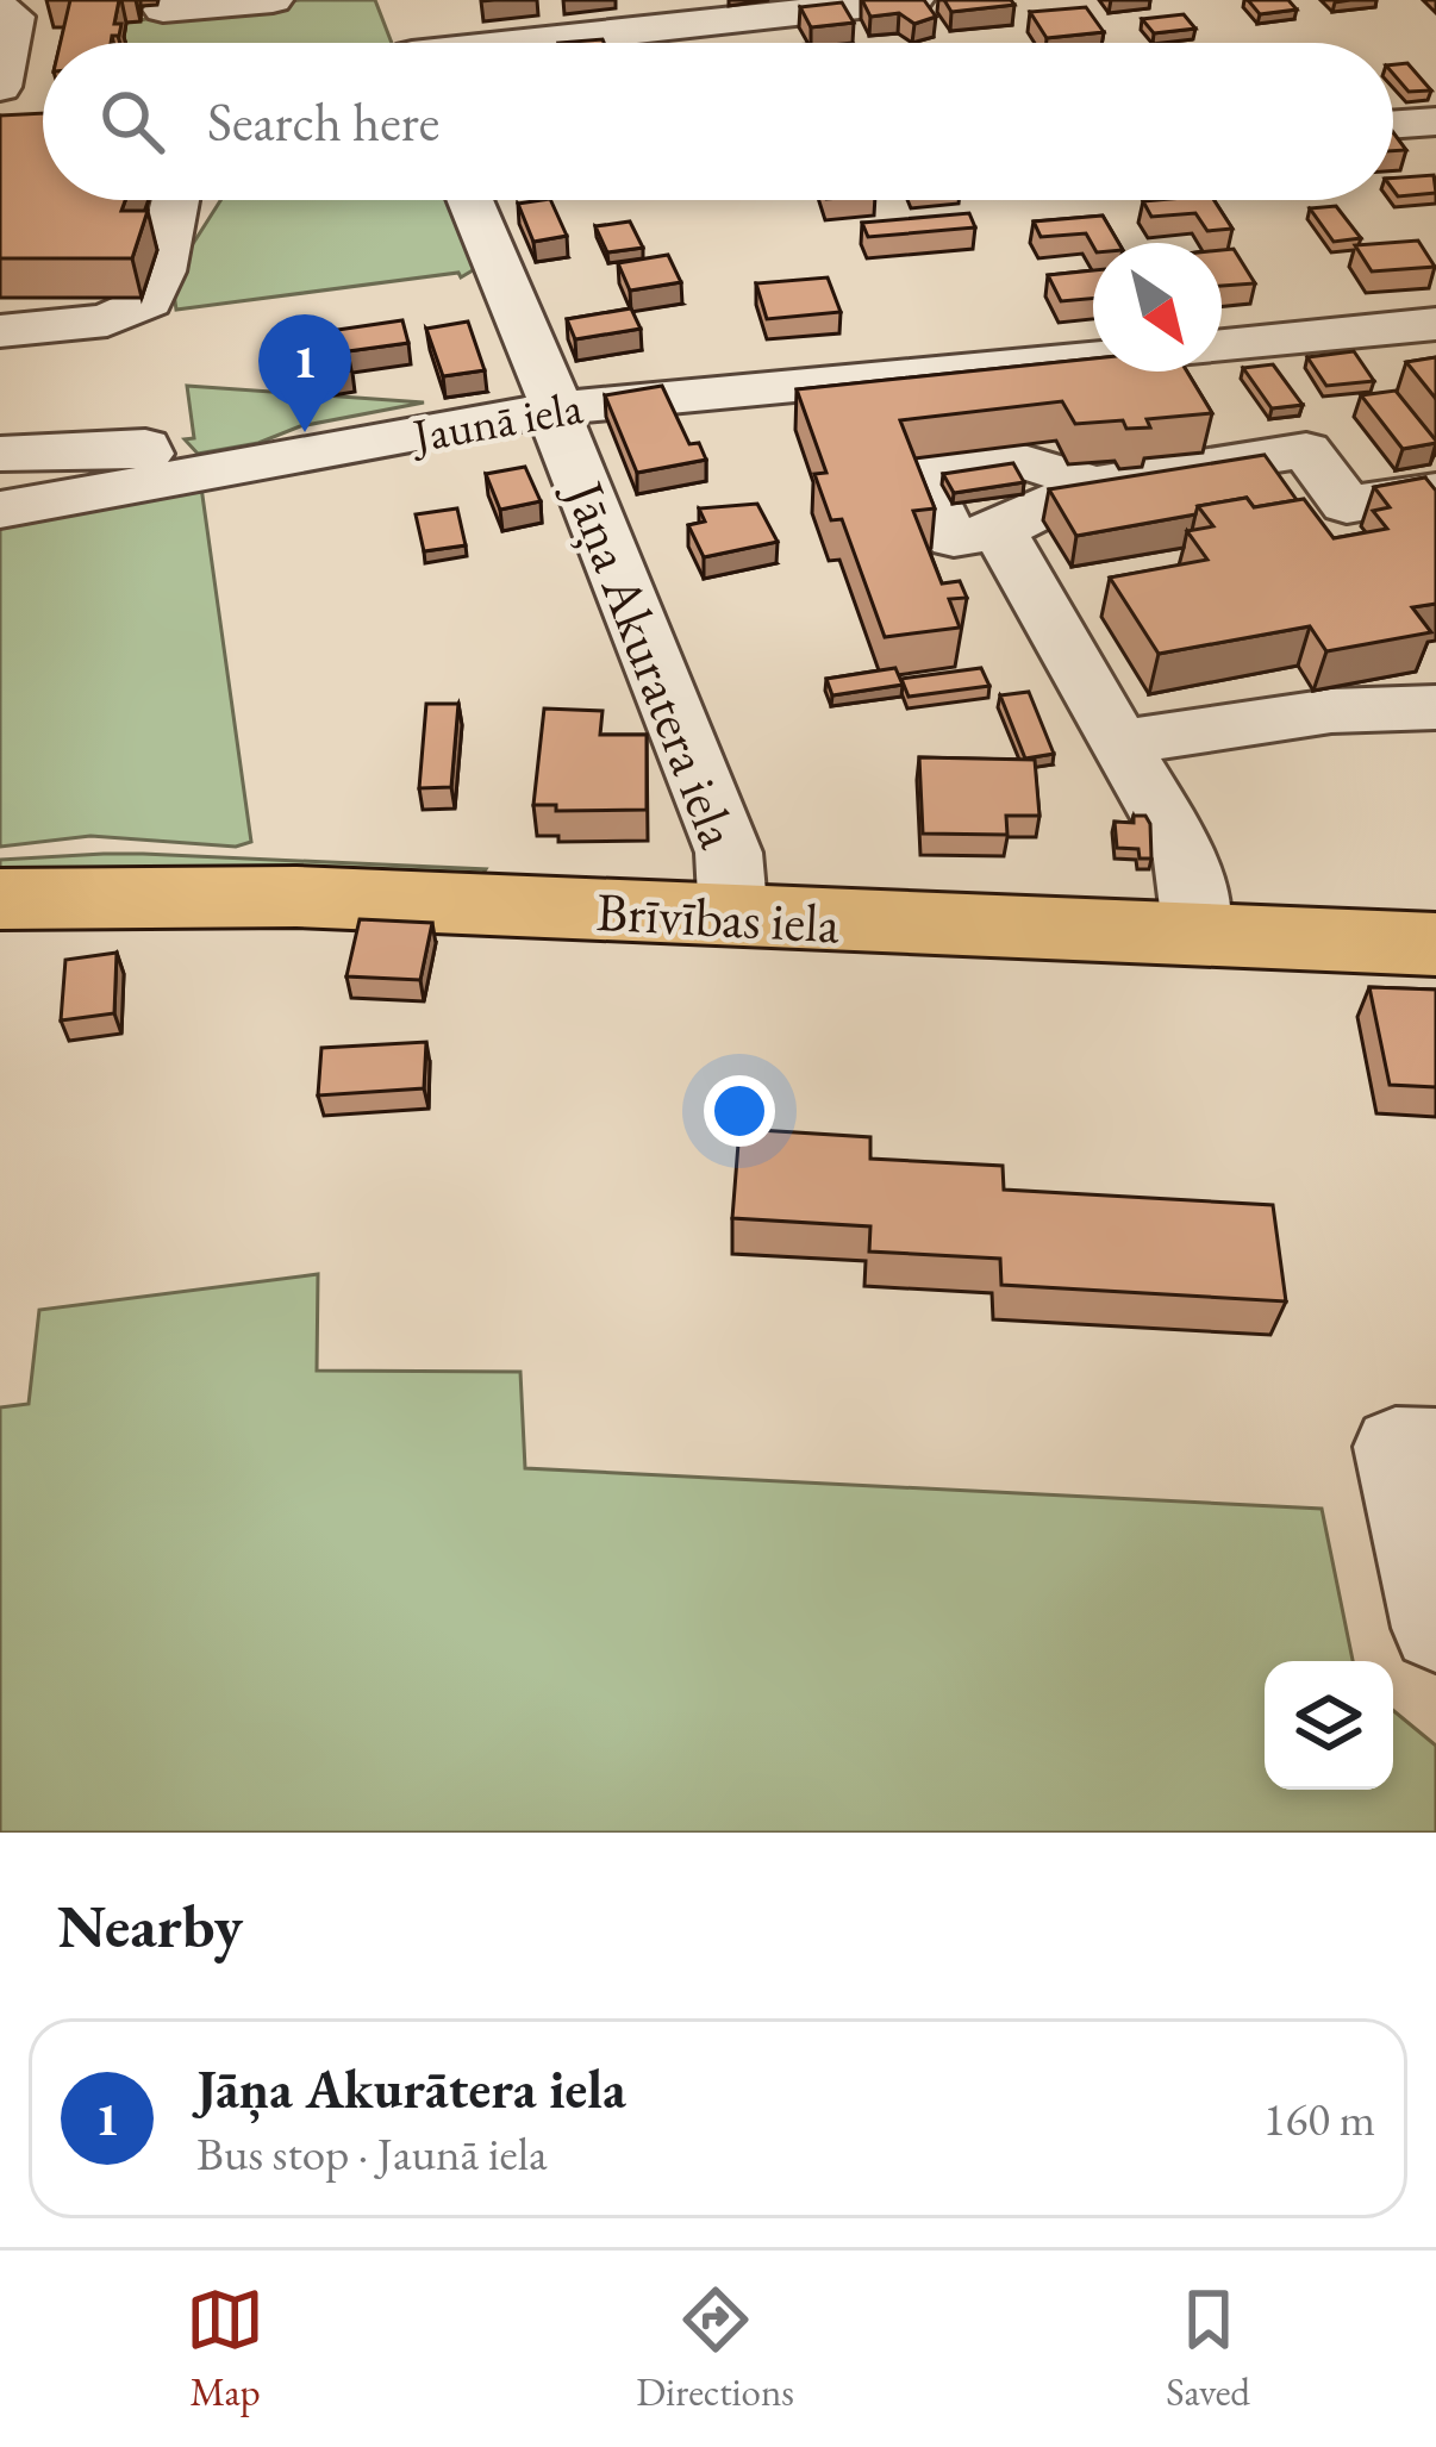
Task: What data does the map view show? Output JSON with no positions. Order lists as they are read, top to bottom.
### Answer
{
  "streets": {
    "main road": ["Brīvības iela"],
    "street": ["Jaunā iela", "Jāņa Akuratera iela"]
  },
  "crossings": [
    ["Jaunā iela", "Jāņa Akuratera iela"],
    ["Jāņa Akuratera iela", "Brīvības iela"]
  ],
  "north": "bottom right",
  "page": {
    "search": "Search here",
    "pins": "1",
    "heading": "Nearby",
    "list": [
      {
        "mark": "1",
        "name": "Jāņa Akurātera iela",
        "note": "Bus stop · Jaunā iela",
        "value": "160 m"
      }
    ],
    "nav": ["Map", "Directions", "Saved"]
  }
}
